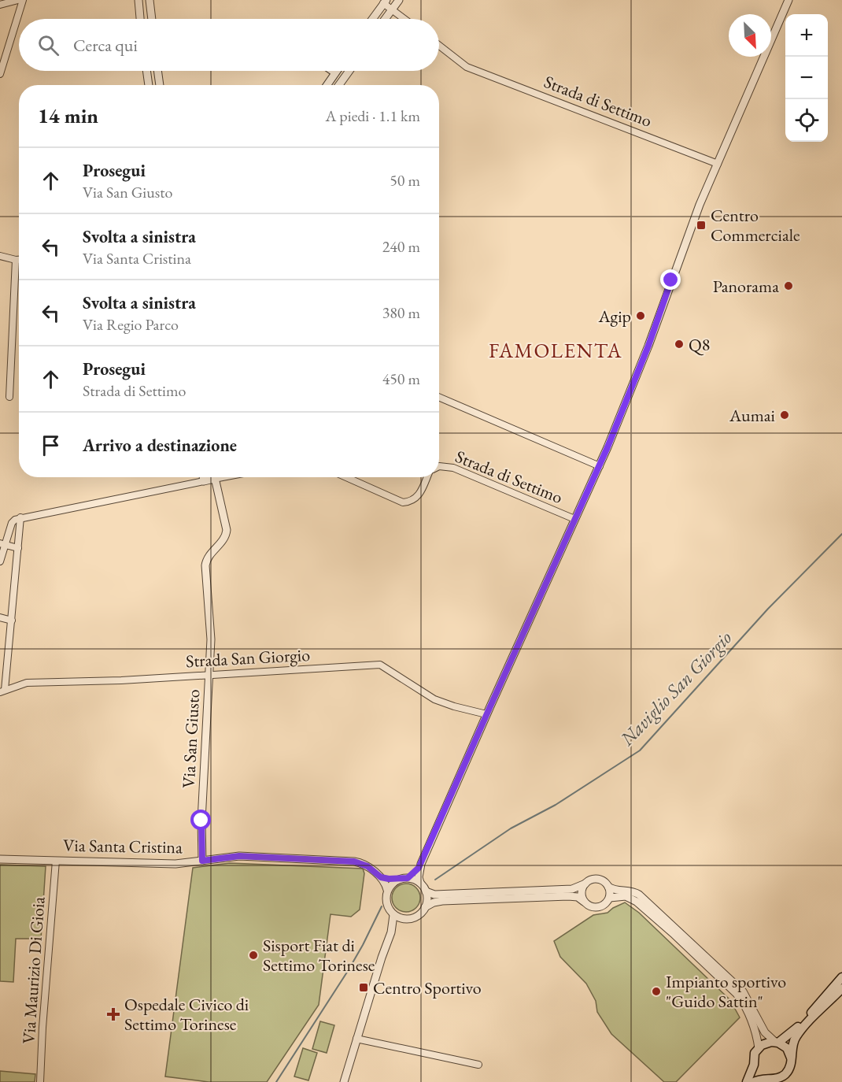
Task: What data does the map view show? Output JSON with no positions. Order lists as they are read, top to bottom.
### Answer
{
  "streets": {
    "street": [
      "Strada di Settimo",
      "Strada San Giorgio",
      "Via San Giusto",
      "Via Santa Cristina",
      "Via Maurizio Di Gioia"
    ]
  },
  "crossings": [
    ["Strada di Settimo", "Strada San Giorgio"],
    ["Strada San Giorgio", "Via San Giusto"],
    ["Via San Giusto", "Via Santa Cristina"],
    ["Via Santa Cristina", "Via Maurizio Di Gioia"]
  ],
  "districts": ["FAMOLENTA"],
  "water": ["Naviglio San Giorgio"],
  "places": {
    "transit": ["Centro Commerciale", "Centro Sportivo"],
    "other": [
      "Panorama",
      "Agip",
      "Q8",
      "Aumai",
      "Sisport Fiat di Settimo Torinese",
      "Impianto sportivo \"Guido Sattin\""
    ],
    "health": ["Ospedale Civico di Settimo Torinese"]
  },
  "north": "bottom right",
  "page": {
    "map_buttons": ["+", "−"],
    "search": "Cerca qui",
    "heading": ["14 min", "A piedi · 1.1 km"],
    "list": [
      ["Prosegui", "Via San Giusto", "50 m"],
      ["Svolta a sinistra", "Via Santa Cristina", "240 m"],
      ["Svolta a sinistra", "Via Regio Parco", "380 m"],
      ["Prosegui", "Strada di Settimo", "450 m"],
      "Arrivo a destinazione"
    ]
  }
}
